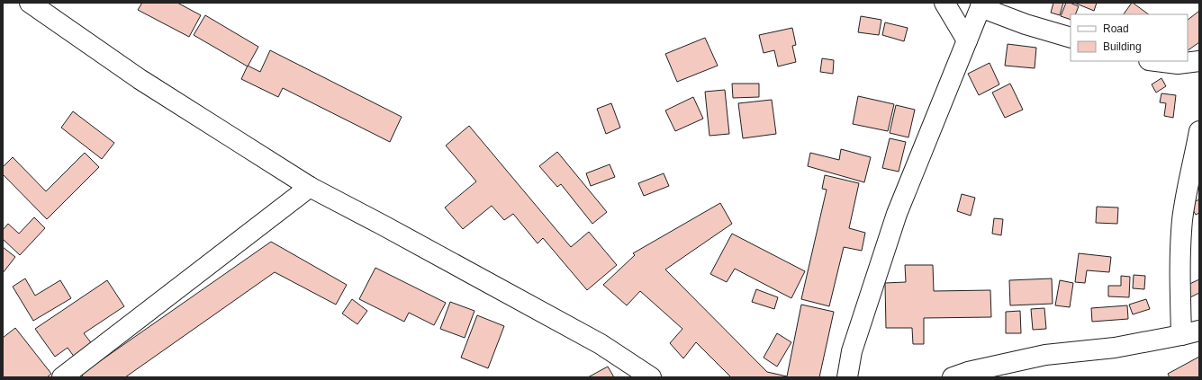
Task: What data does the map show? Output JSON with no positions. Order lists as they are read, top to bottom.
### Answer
{
  "legend": ["Road", "Building"]
}
